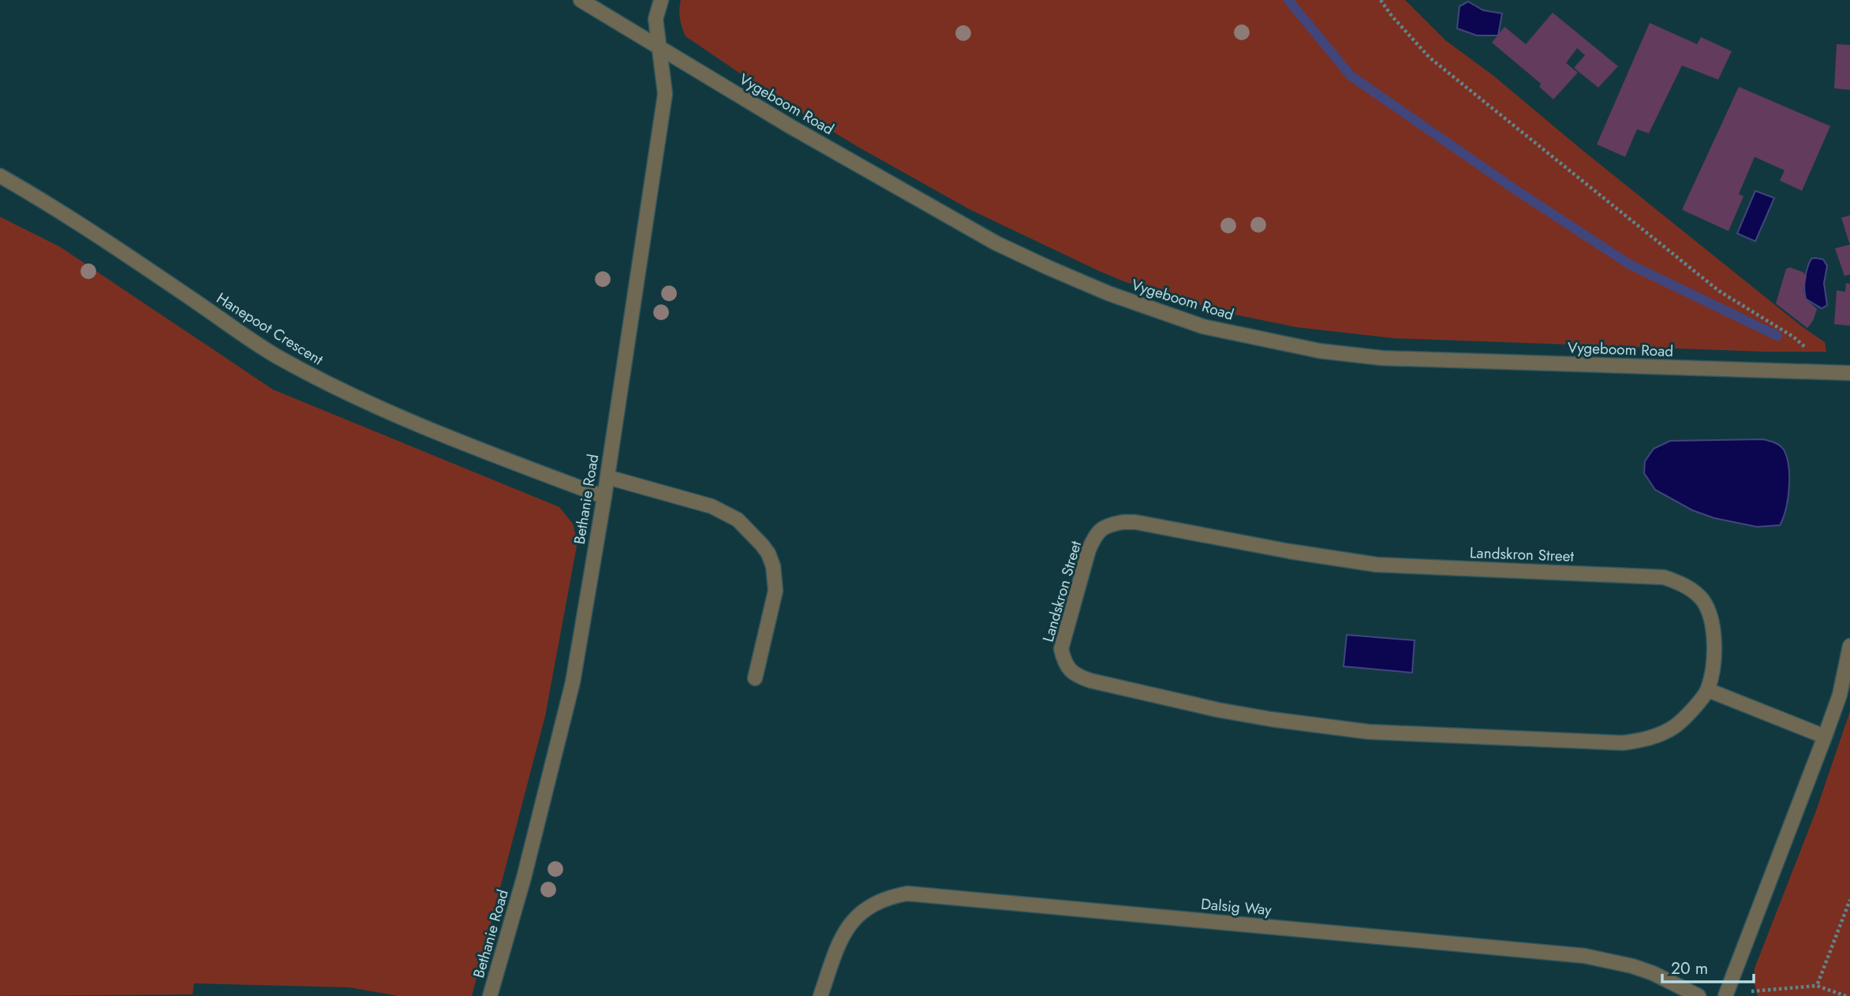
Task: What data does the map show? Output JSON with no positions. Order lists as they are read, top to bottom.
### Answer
{
  "streets": {
    "street": [
      "Vygeboom Road",
      "Hanepoot Crescent",
      "Bethanie Road",
      "Landskron Street",
      "Dalsig Way"
    ]
  },
  "crossings": [
    ["Vygeboom Road", "Bethanie Road"],
    ["Hanepoot Crescent", "Bethanie Road"]
  ],
  "scale_bar": "20 m"
}
